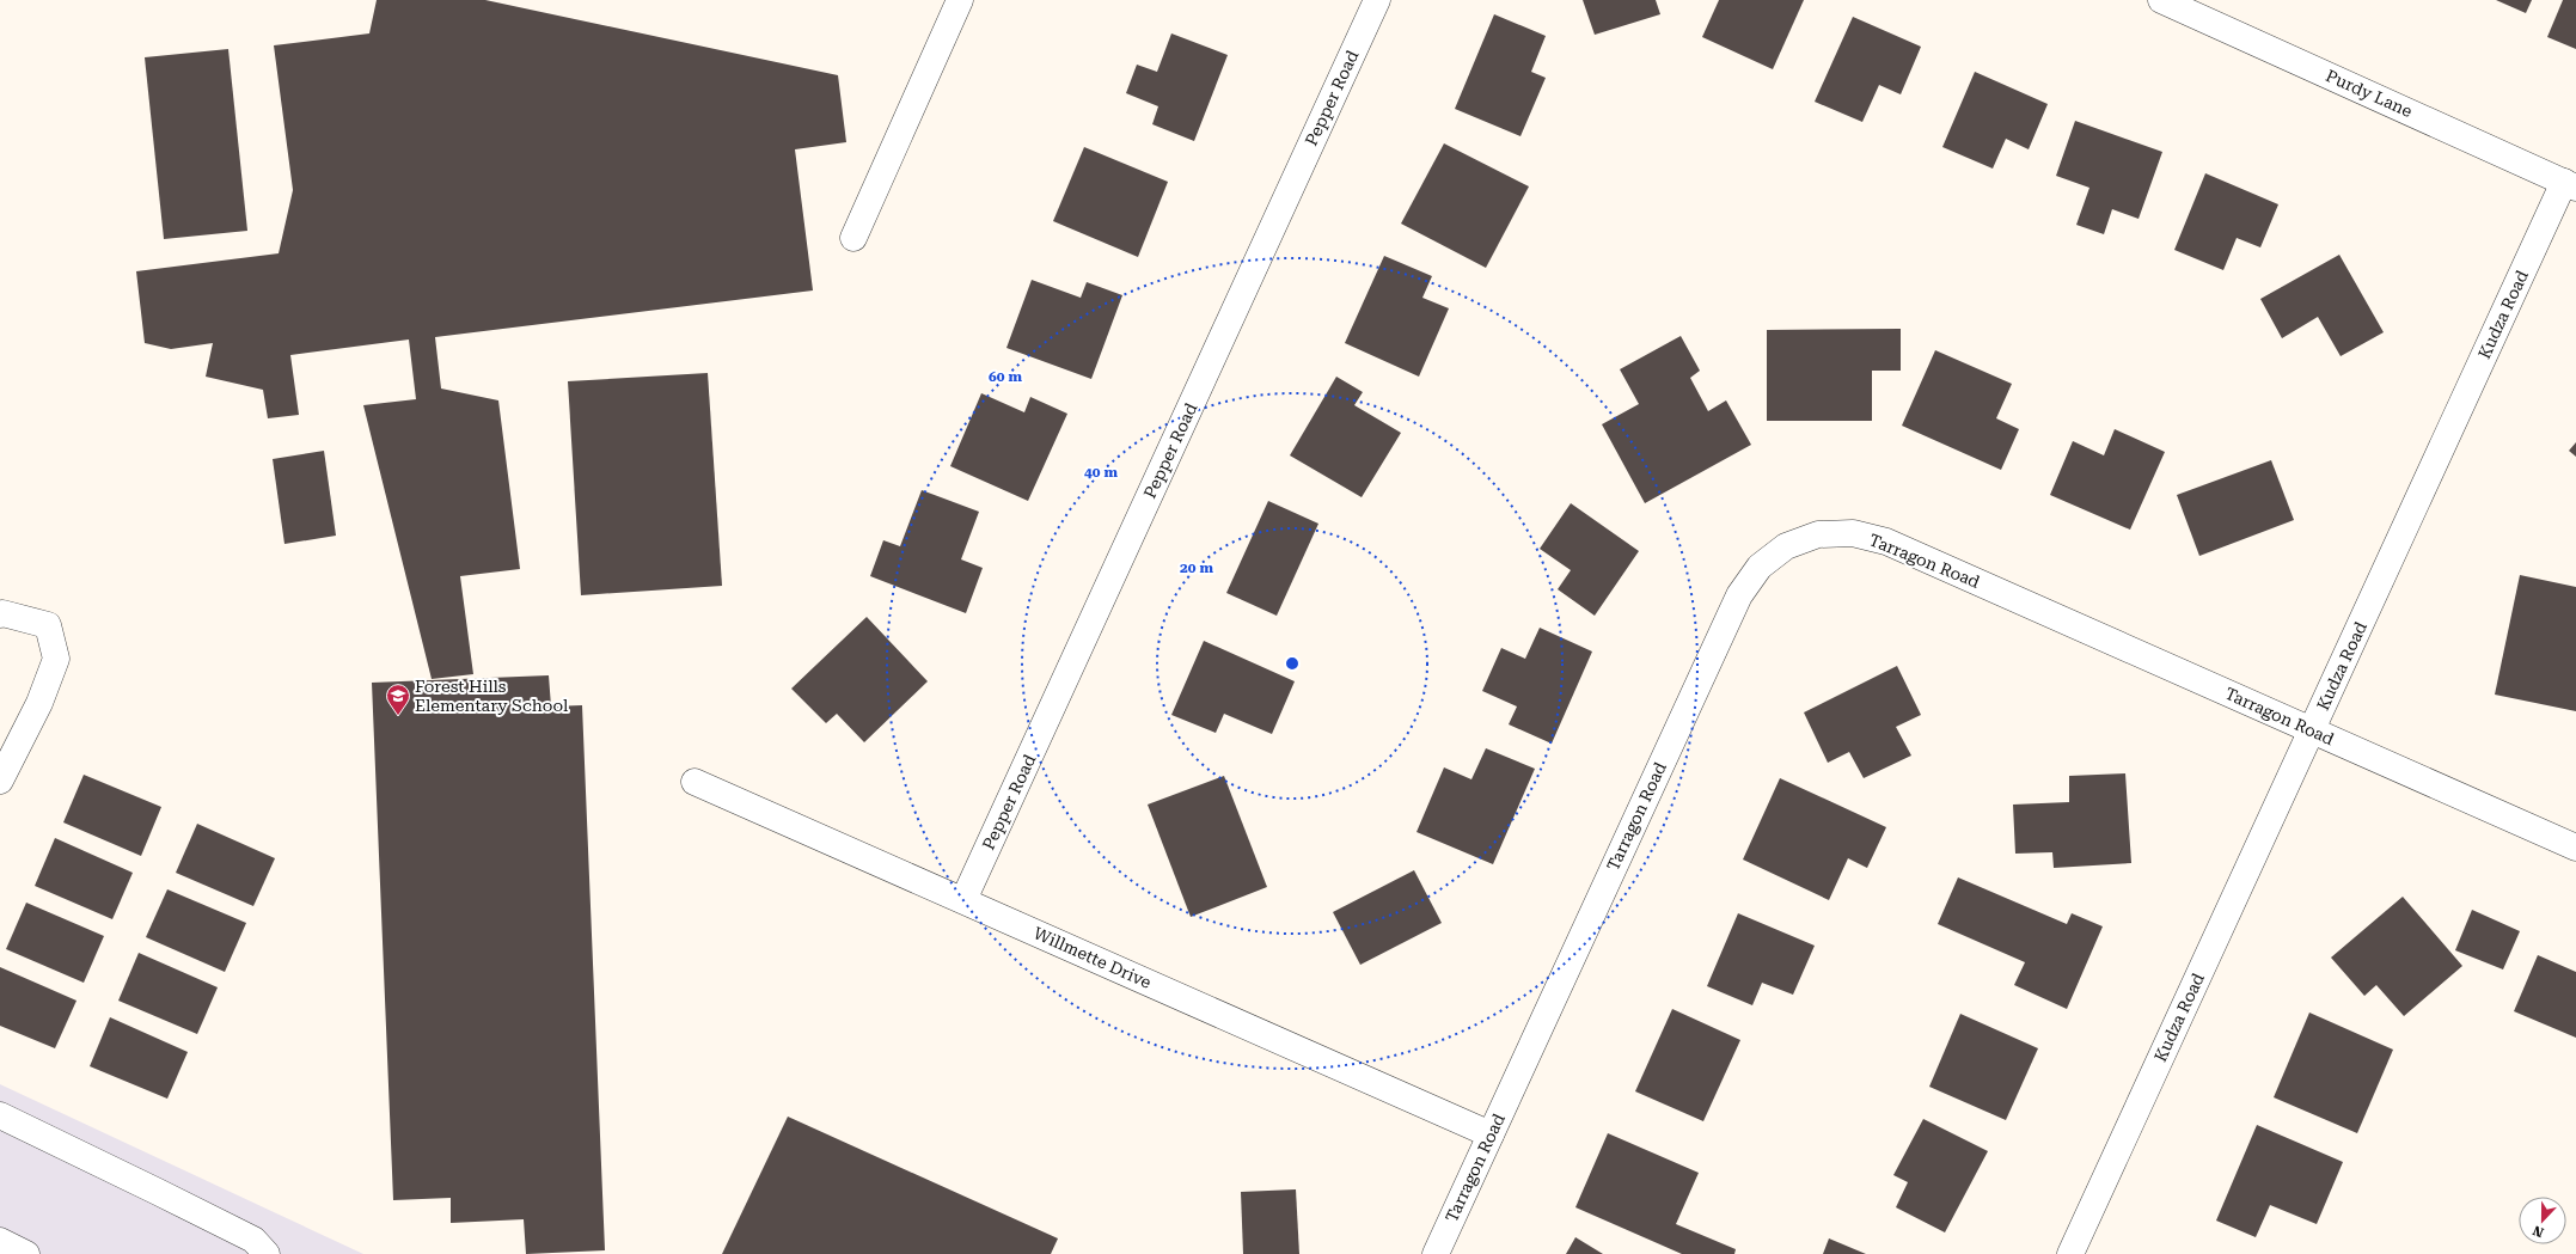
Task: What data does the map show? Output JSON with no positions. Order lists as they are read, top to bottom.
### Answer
{
  "streets": {
    "street": [
      "Purdy Lane",
      "Pepper Road",
      "Kudza Road",
      "Tarragon Road",
      "Willmette Drive"
    ]
  },
  "crossings": [
    ["Purdy Lane", "Kudza Road"],
    ["Pepper Road", "Willmette Drive"],
    ["Kudza Road", "Tarragon Road"],
    ["Tarragon Road", "Willmette Drive"]
  ],
  "places": {
    "school or university": ["Forest Hills Elementary School"]
  },
  "north": "bottom",
  "rings": ["60 m", "40 m", "20 m"]
}
